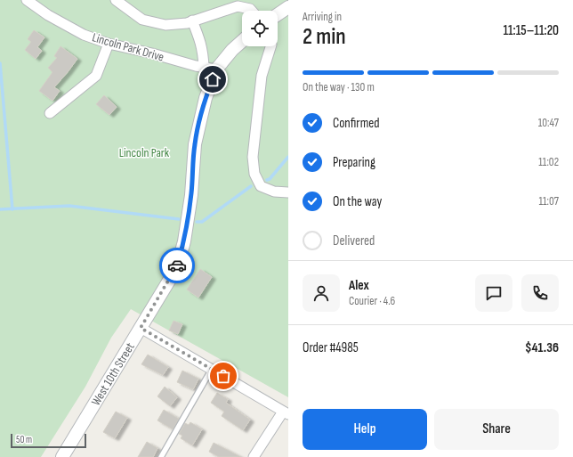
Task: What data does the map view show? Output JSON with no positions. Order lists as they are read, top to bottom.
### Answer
{
  "streets": {
    "street": ["Lincoln Park Drive", "West 10th Street"]
  },
  "crossings": [
    ["Lincoln Park Drive", "West 10th Street"]
  ],
  "parks": ["Lincoln Park"],
  "scale_bar": "50 m",
  "page": {
    "heading": ["2 min", "Arriving in", "11:15–11:20"],
    "panel": [
      "Alex",
      "Courier · 4.6",
      "Order #4985",
      "$41.36"
    ],
    "bar": "On the way · 130 m",
    "list": [
      ["Confirmed", "10:47"],
      ["Preparing", "11:02"],
      ["On the way", "11:07"],
      "Delivered"
    ],
    "buttons": ["Help", "Share"],
    "scale": "50 m"
  }
}
